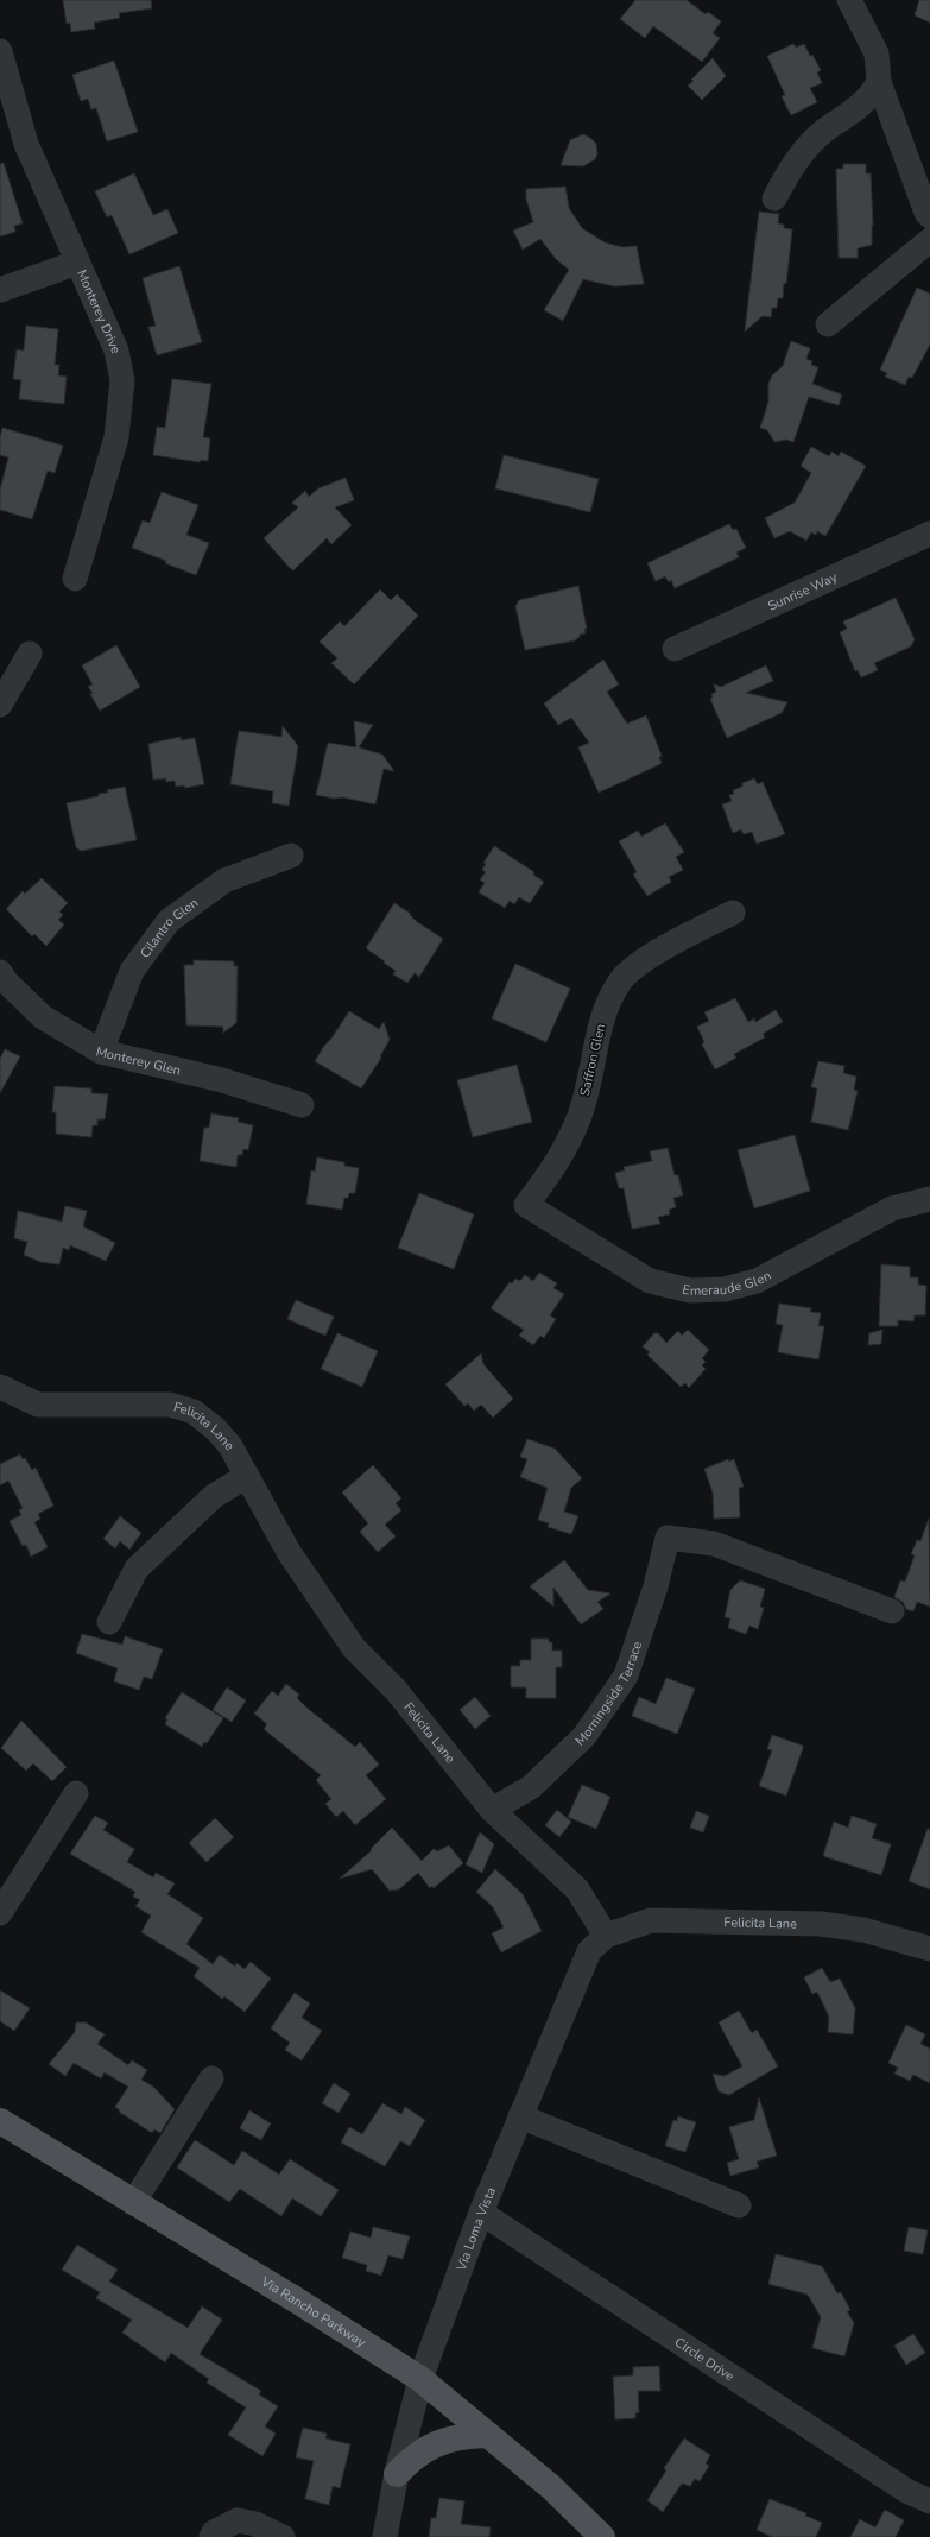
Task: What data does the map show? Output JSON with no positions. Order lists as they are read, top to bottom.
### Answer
{
  "streets": {
    "main road": ["Via Rancho Parkway"],
    "street": [
      "Monterey Drive",
      "Sunrise Way",
      "Cilantro Glen",
      "Monterey Glen",
      "Saffron Glen",
      "Emeraude Glen",
      "Felicita Lane",
      "Morningside Terrace",
      "Via Loma Vista",
      "Circle Drive"
    ]
  },
  "crossings": [
    ["Cilantro Glen", "Monterey Glen"],
    ["Saffron Glen", "Emeraude Glen"],
    ["Felicita Lane", "Morningside Terrace"],
    ["Felicita Lane", "Via Loma Vista"],
    ["Via Loma Vista", "Via Rancho Parkway"],
    ["Via Loma Vista", "Circle Drive"]
  ]
}
